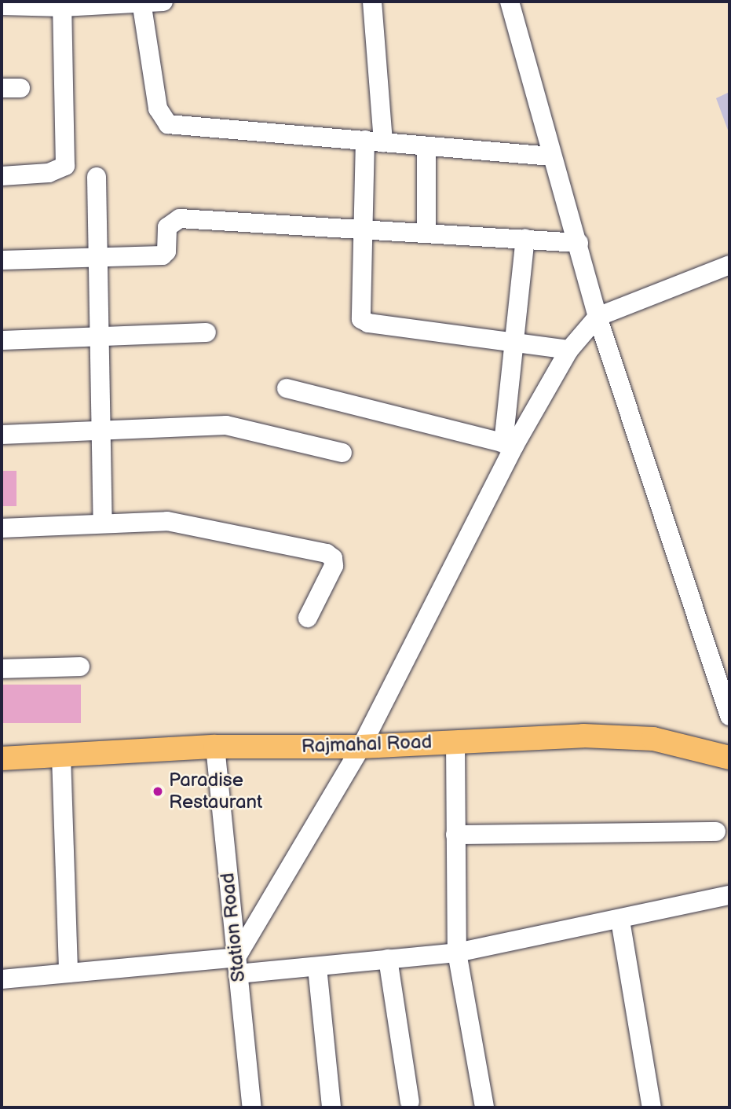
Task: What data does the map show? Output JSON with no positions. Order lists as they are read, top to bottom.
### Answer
{
  "streets": {
    "main road": ["Rajmahal Road"],
    "street": ["Station Road"]
  },
  "crossings": [
    ["Rajmahal Road", "Station Road"]
  ],
  "places": ["Paradise Restaurant"]
}
